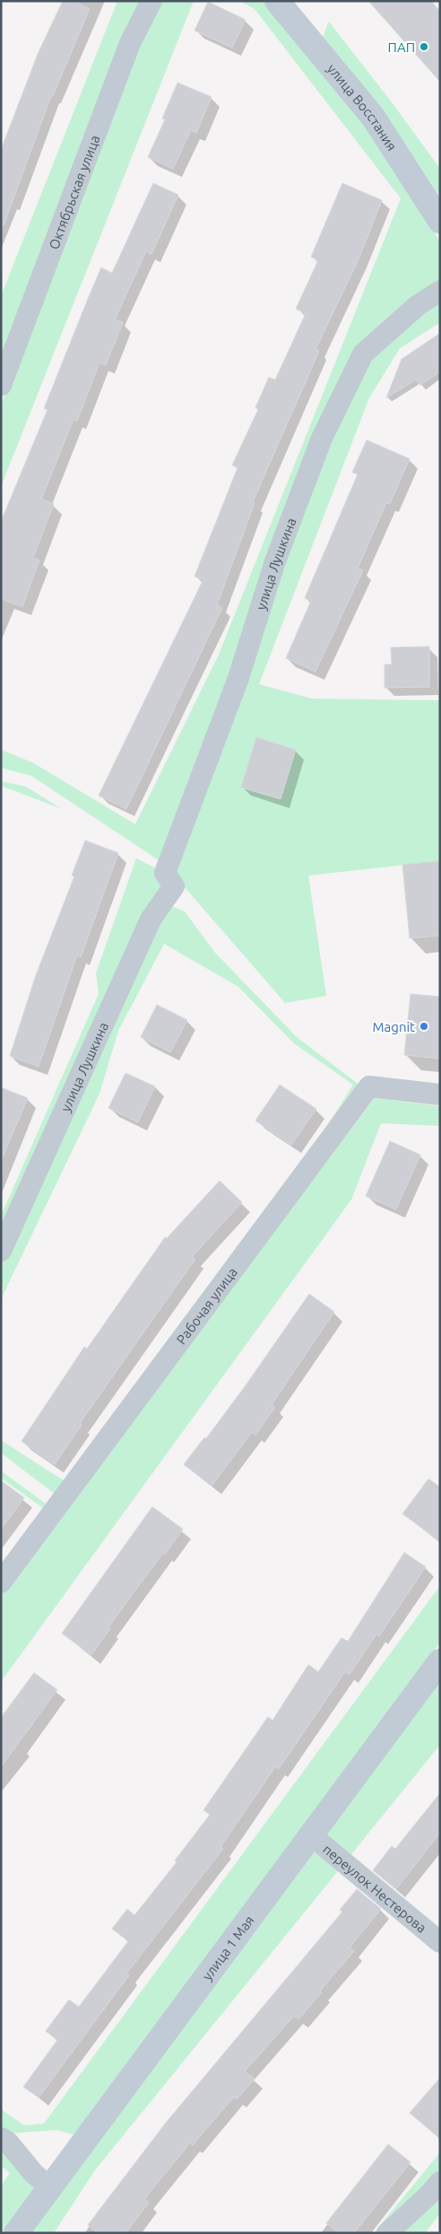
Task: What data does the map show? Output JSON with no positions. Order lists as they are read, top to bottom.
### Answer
{
  "streets": {
    "main road": ["улица Восстания", "улица 1 Мая"],
    "street": [
      "Октябрьская улица",
      "улица Лушкина",
      "Рабочая улица",
      "переулок Нестерова"
    ]
  },
  "crossings": [
    ["переулок Нестерова", "улица 1 Мая"]
  ],
  "places": ["ПАП", "Magnit"]
}
